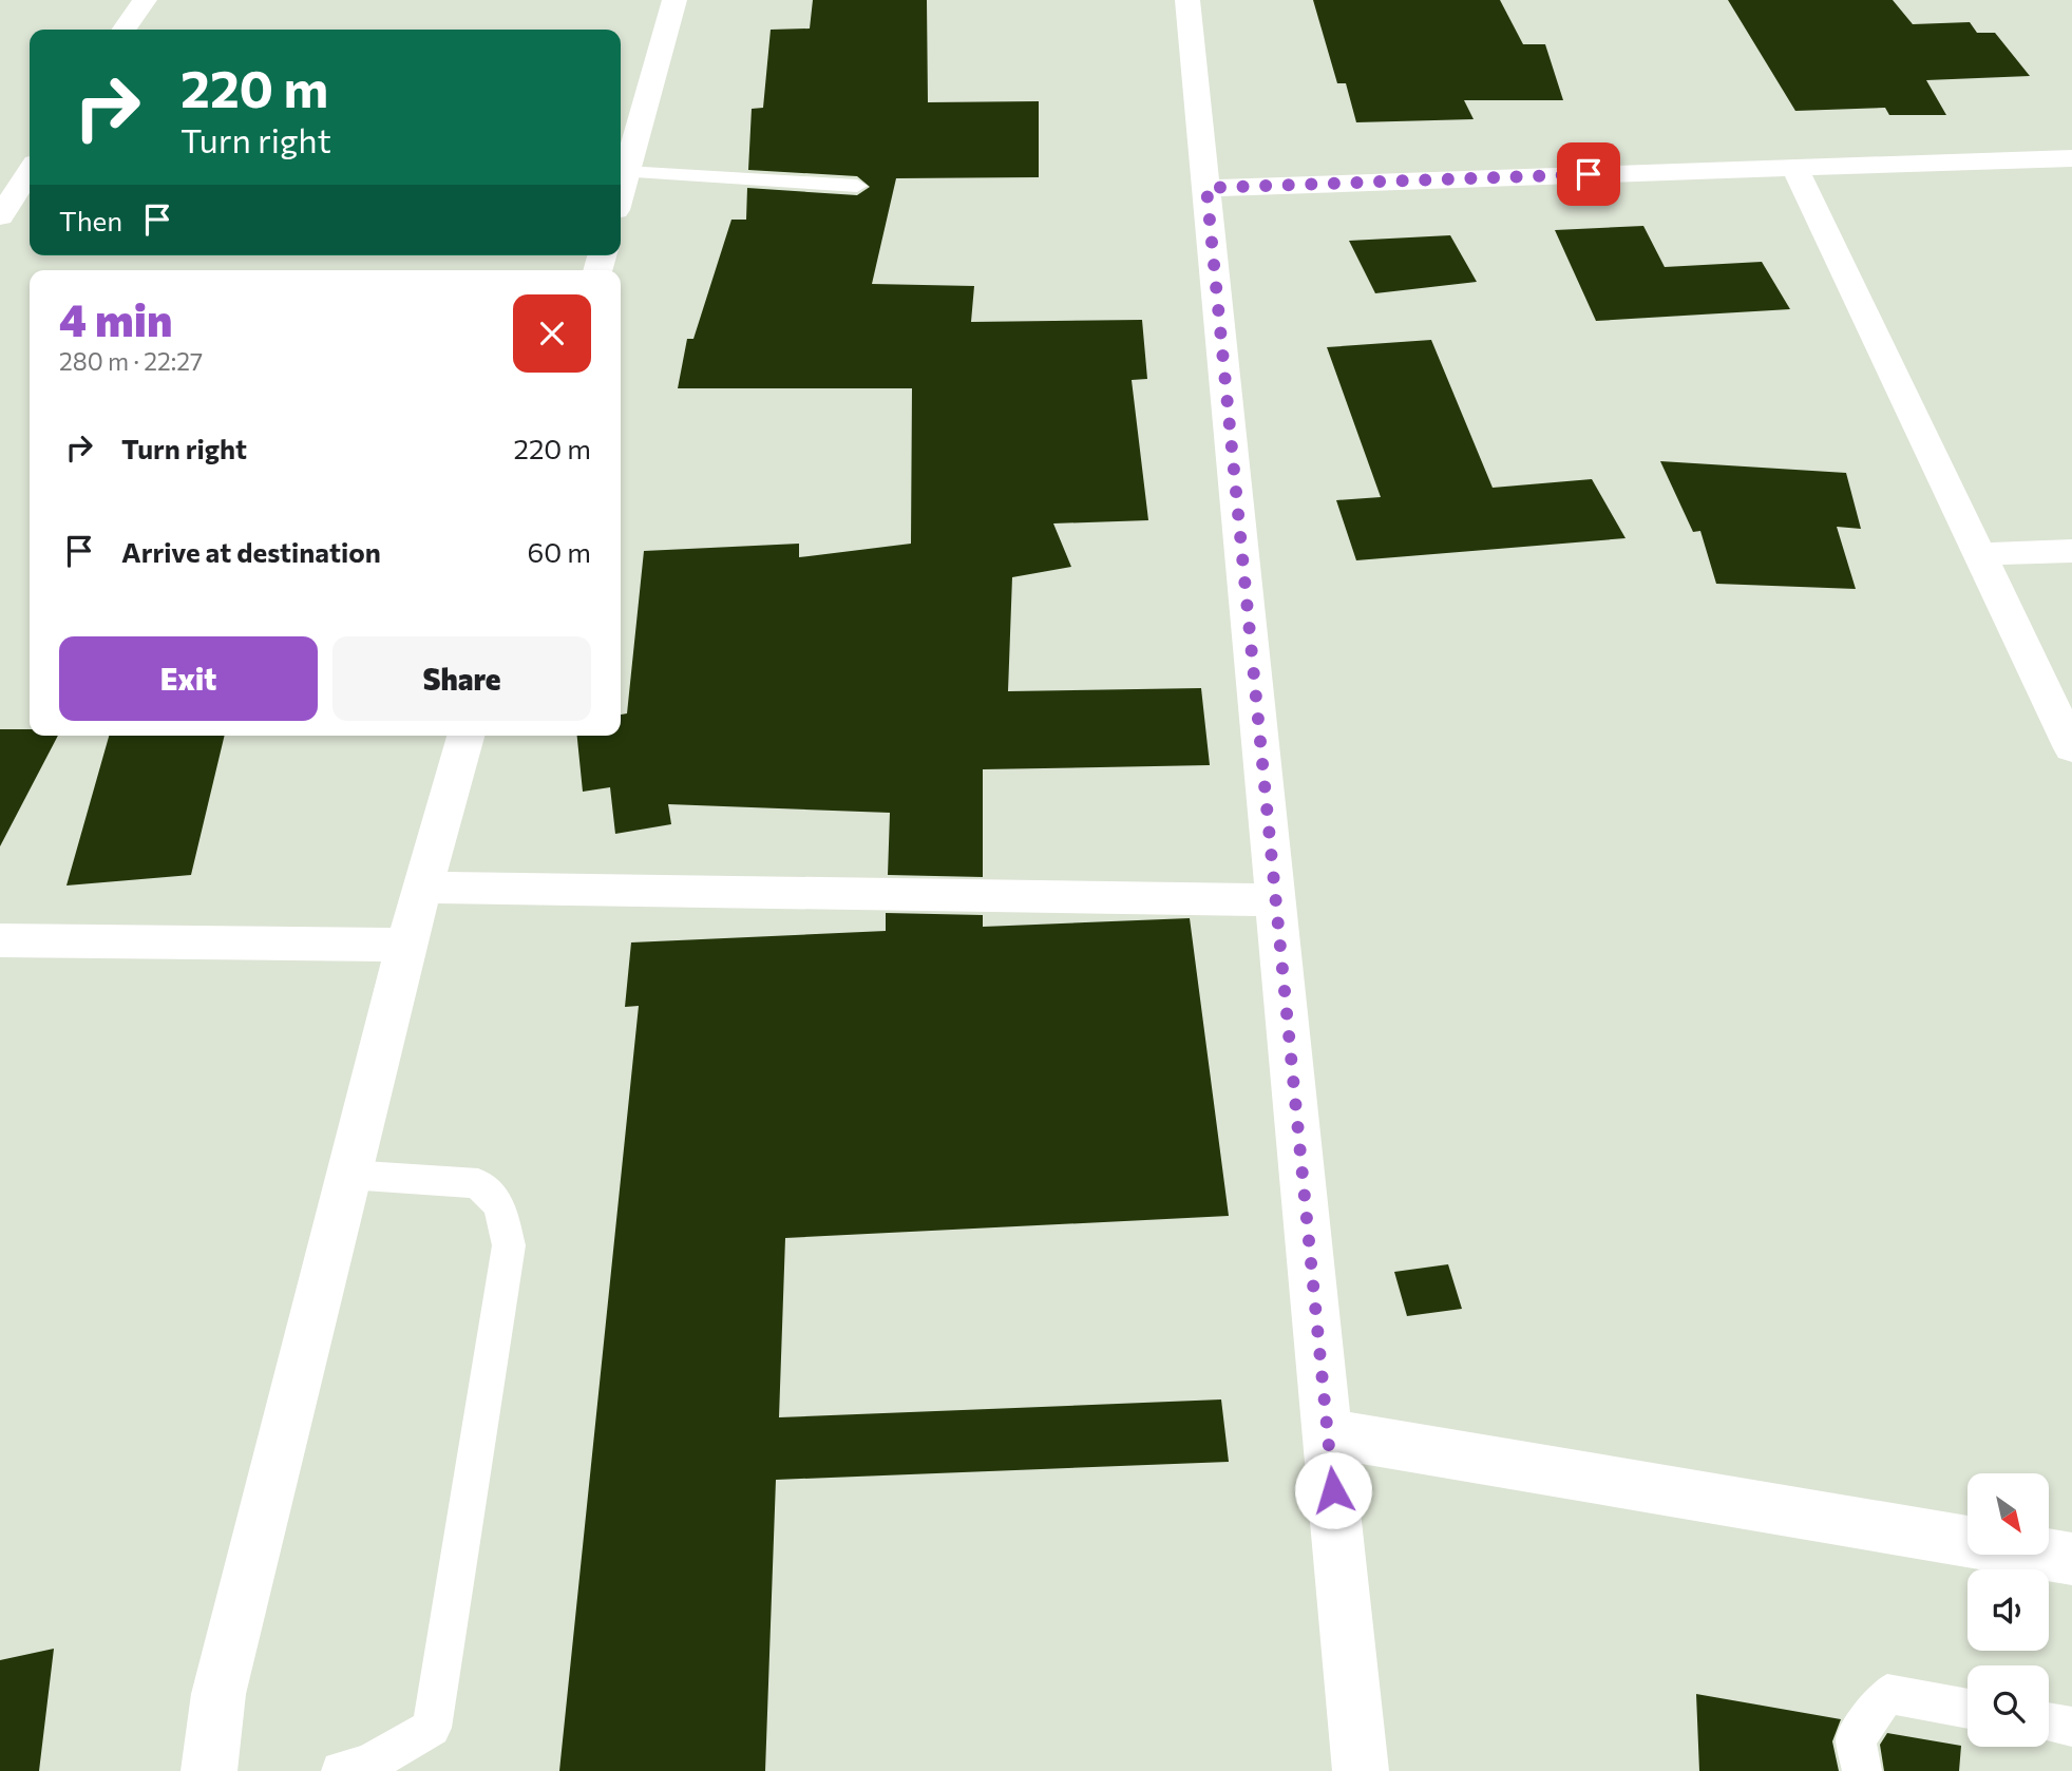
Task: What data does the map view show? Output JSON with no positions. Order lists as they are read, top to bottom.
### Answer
{
  "north": "bottom right",
  "page": {
    "turn": ["220 m", "Turn right"],
    "then": "Then",
    "heading": ["4 min", "280 m · 22:27"],
    "list": [
      {
        "name": "Turn right",
        "value": "220 m"
      },
      {
        "name": "Arrive at destination",
        "value": "60 m"
      }
    ],
    "buttons": ["Exit", "Share"]
  }
}
